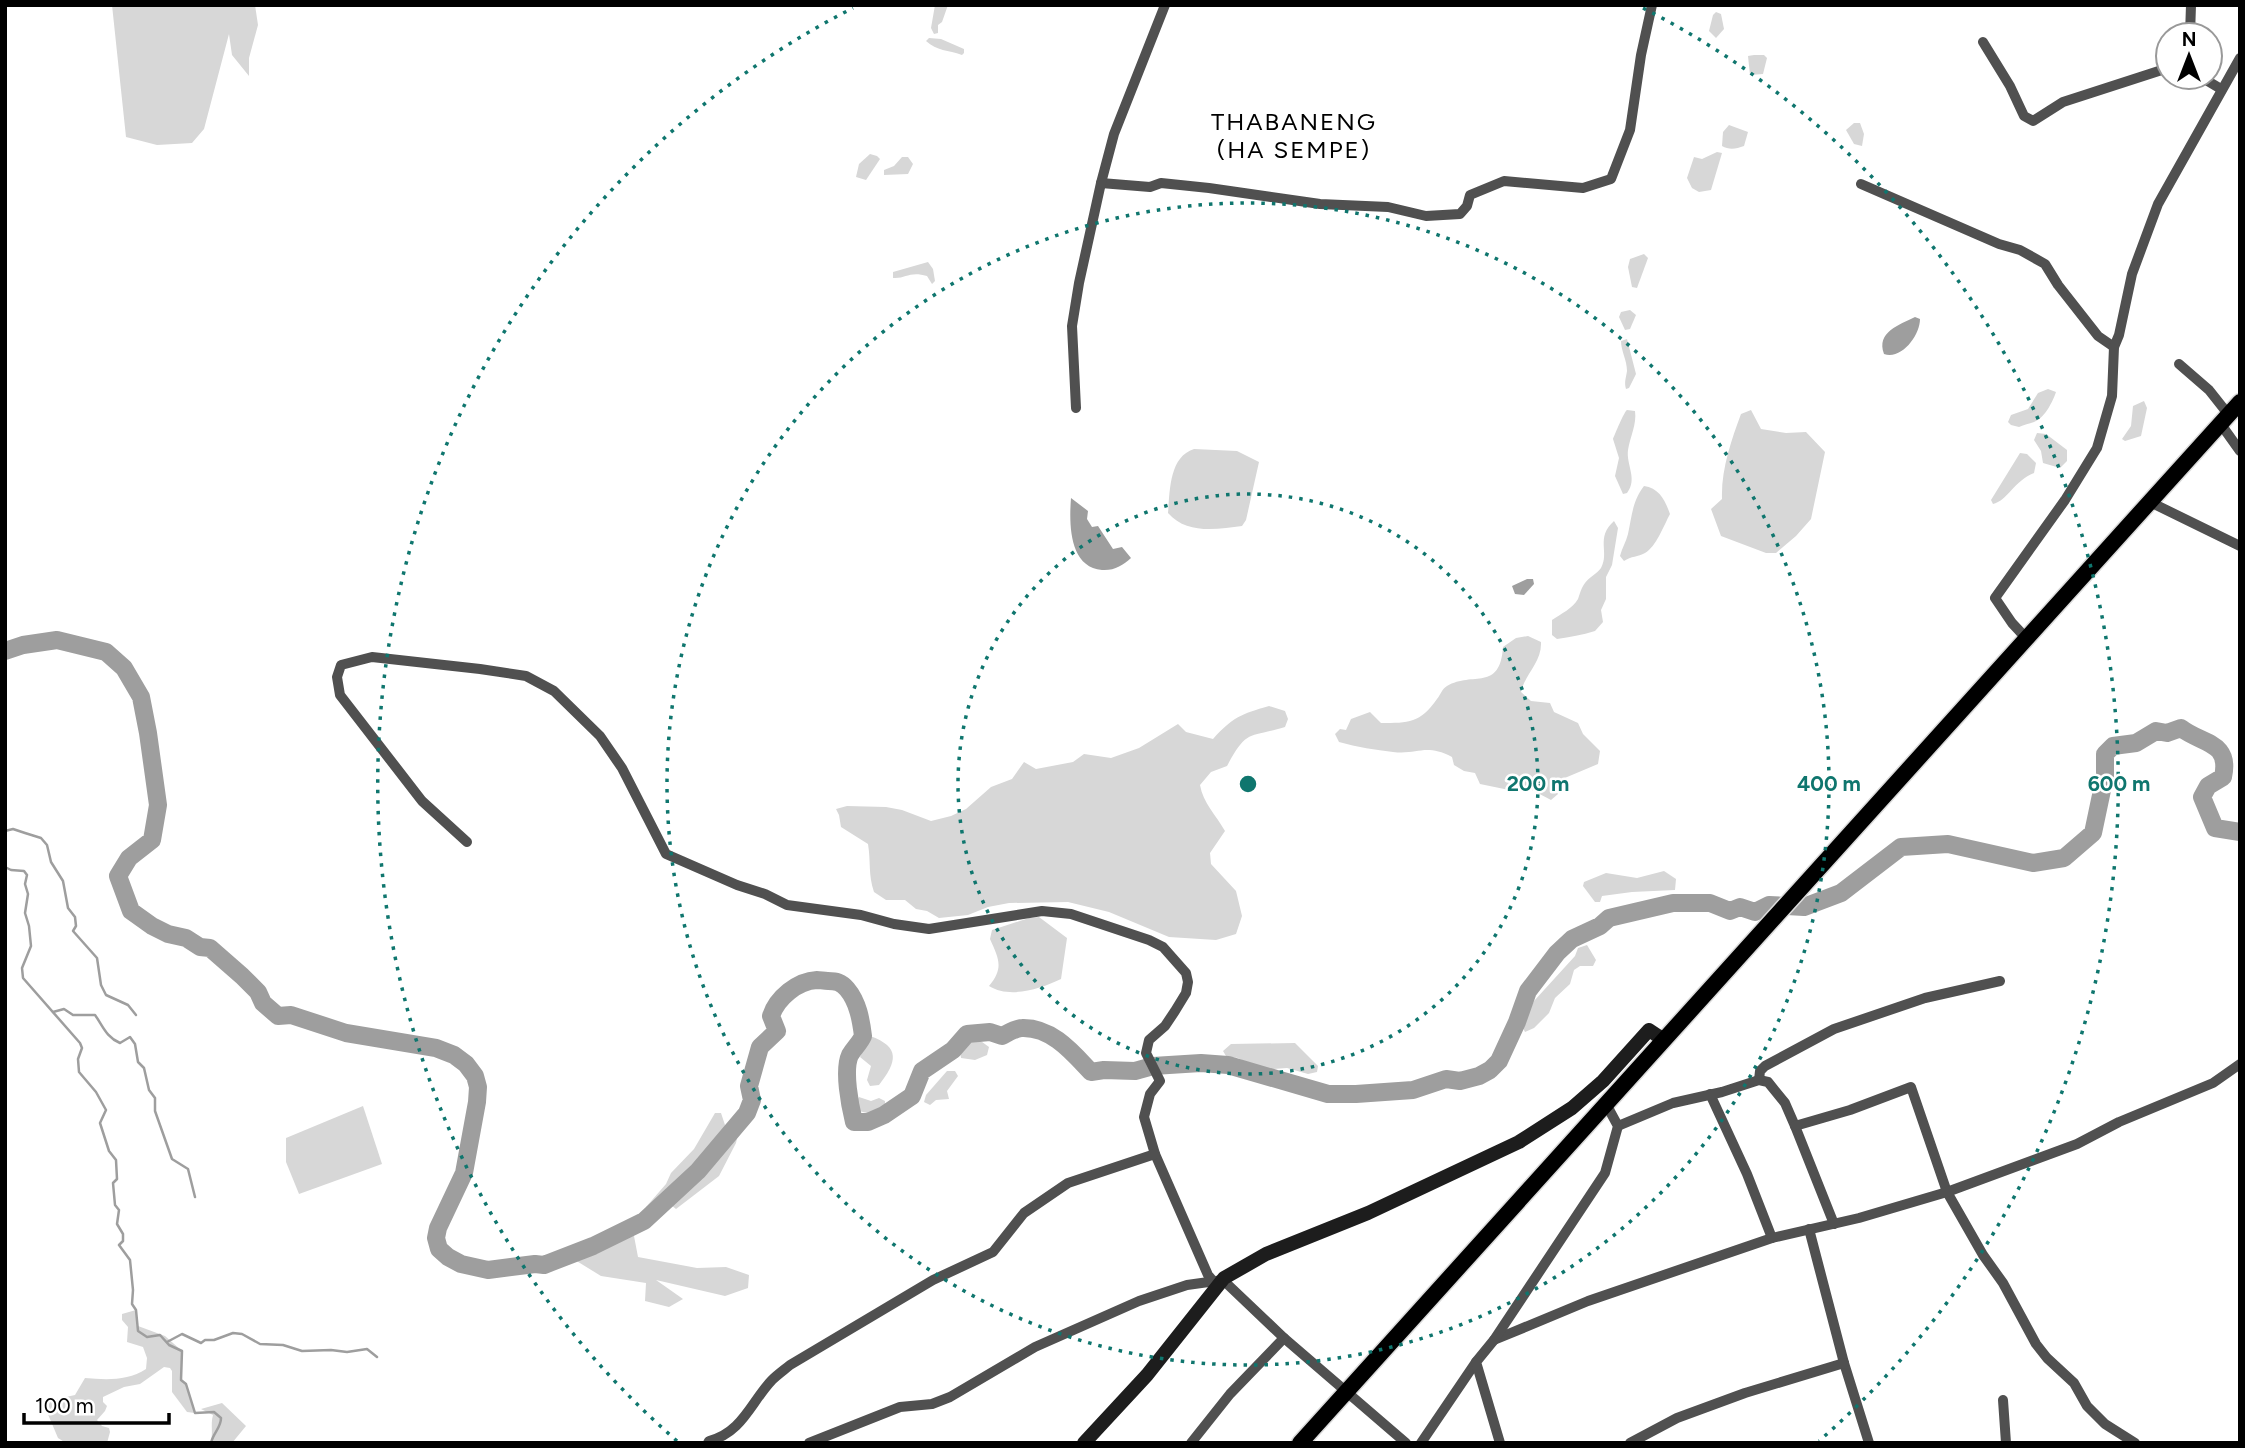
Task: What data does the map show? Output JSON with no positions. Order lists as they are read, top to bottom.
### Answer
{
  "districts": ["THABANENG (HA SEMPE)"],
  "scale_bar": "100 m",
  "north": "top",
  "rings": ["200 m", "400 m", "600 m"]
}
